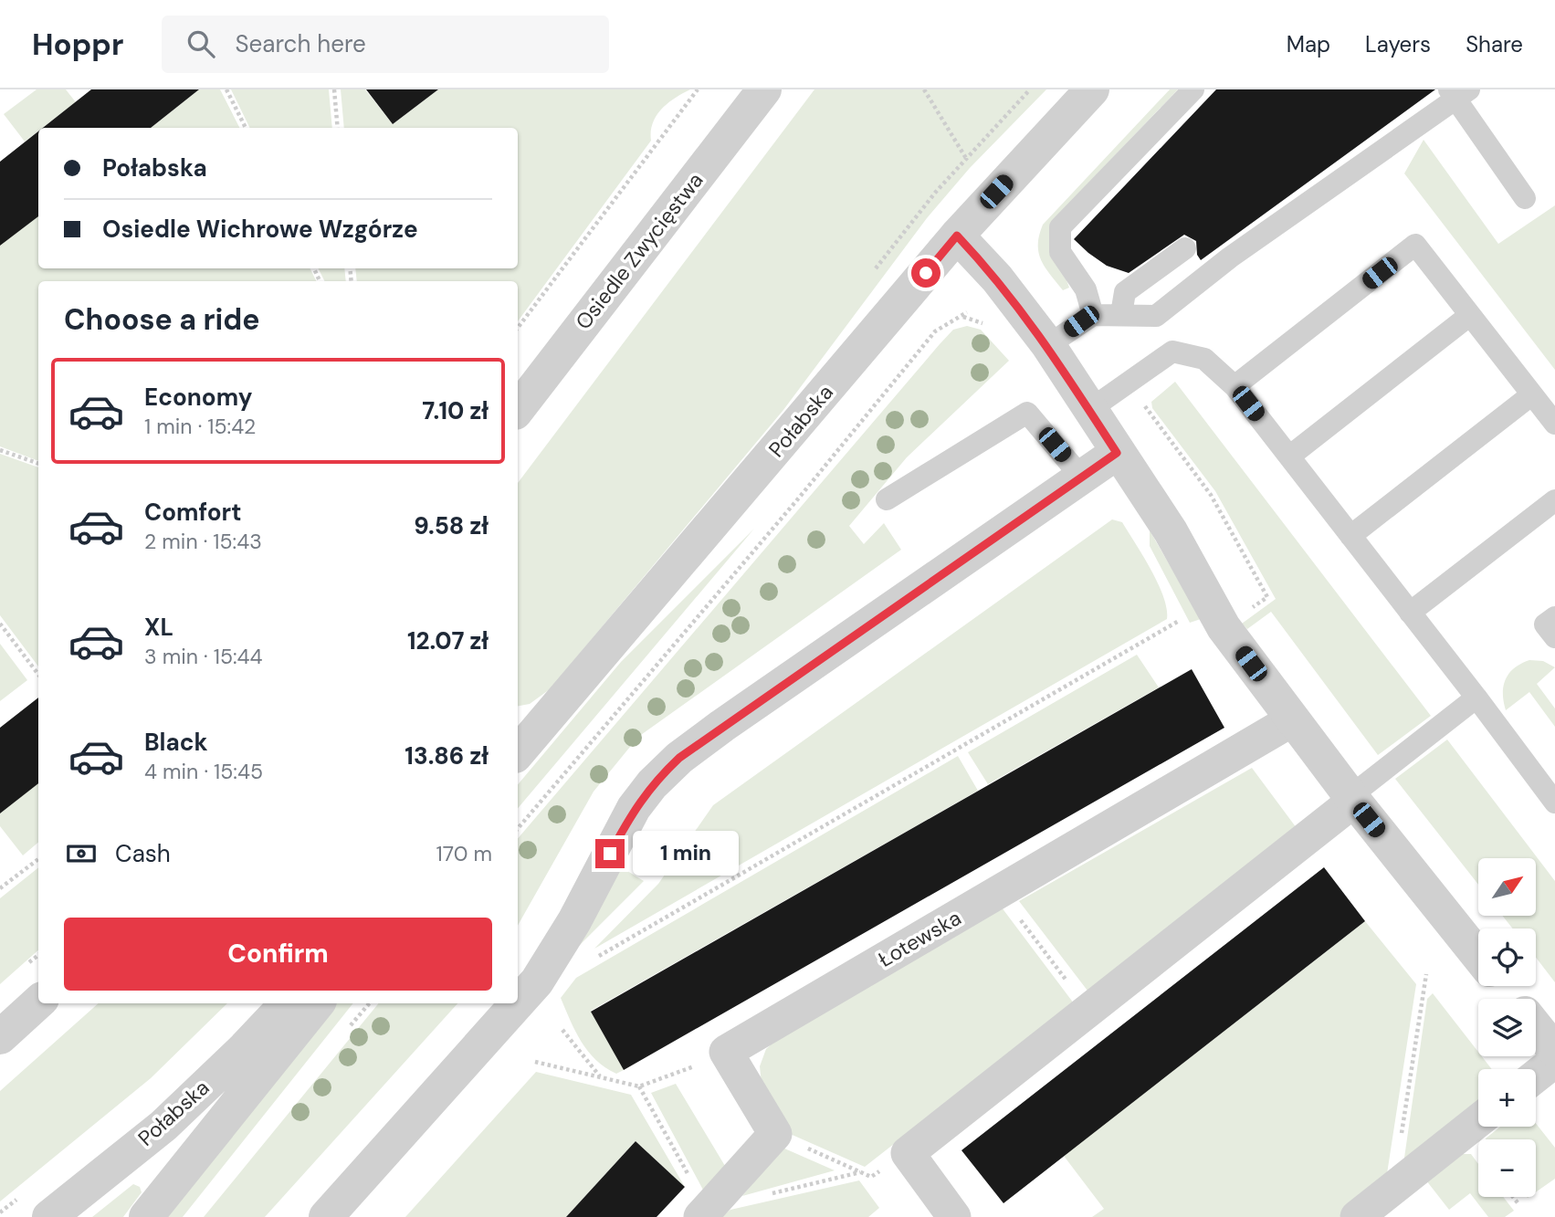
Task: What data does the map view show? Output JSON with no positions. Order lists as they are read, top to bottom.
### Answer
{
  "streets": {
    "street": ["Osiedle Zwycięstwa", "Połabska", "Łotewska"]
  },
  "north": "top right",
  "page": {
    "header": "Hoppr",
    "search": "Search here",
    "nav": ["Map", "Layers", "Share"],
    "banner": ["Połabska", "Osiedle Wichrowe Wzgórze"],
    "heading": "Choose a ride",
    "list": [
      {
        "name": "Economy",
        "note": "1 min · 15:42",
        "value": "7.10 zł"
      },
      {
        "name": "Comfort",
        "note": "2 min · 15:43",
        "value": "9.58 zł"
      },
      {
        "name": "XL",
        "note": "3 min · 15:44",
        "value": "12.07 zł"
      },
      {
        "name": "Black",
        "note": "4 min · 15:45",
        "value": "13.86 zł"
      }
    ],
    "pay": ["Cash", "170 m"],
    "bubble": "1 min",
    "map_buttons": ["+", "−"],
    "buttons": "Confirm"
  }
}
